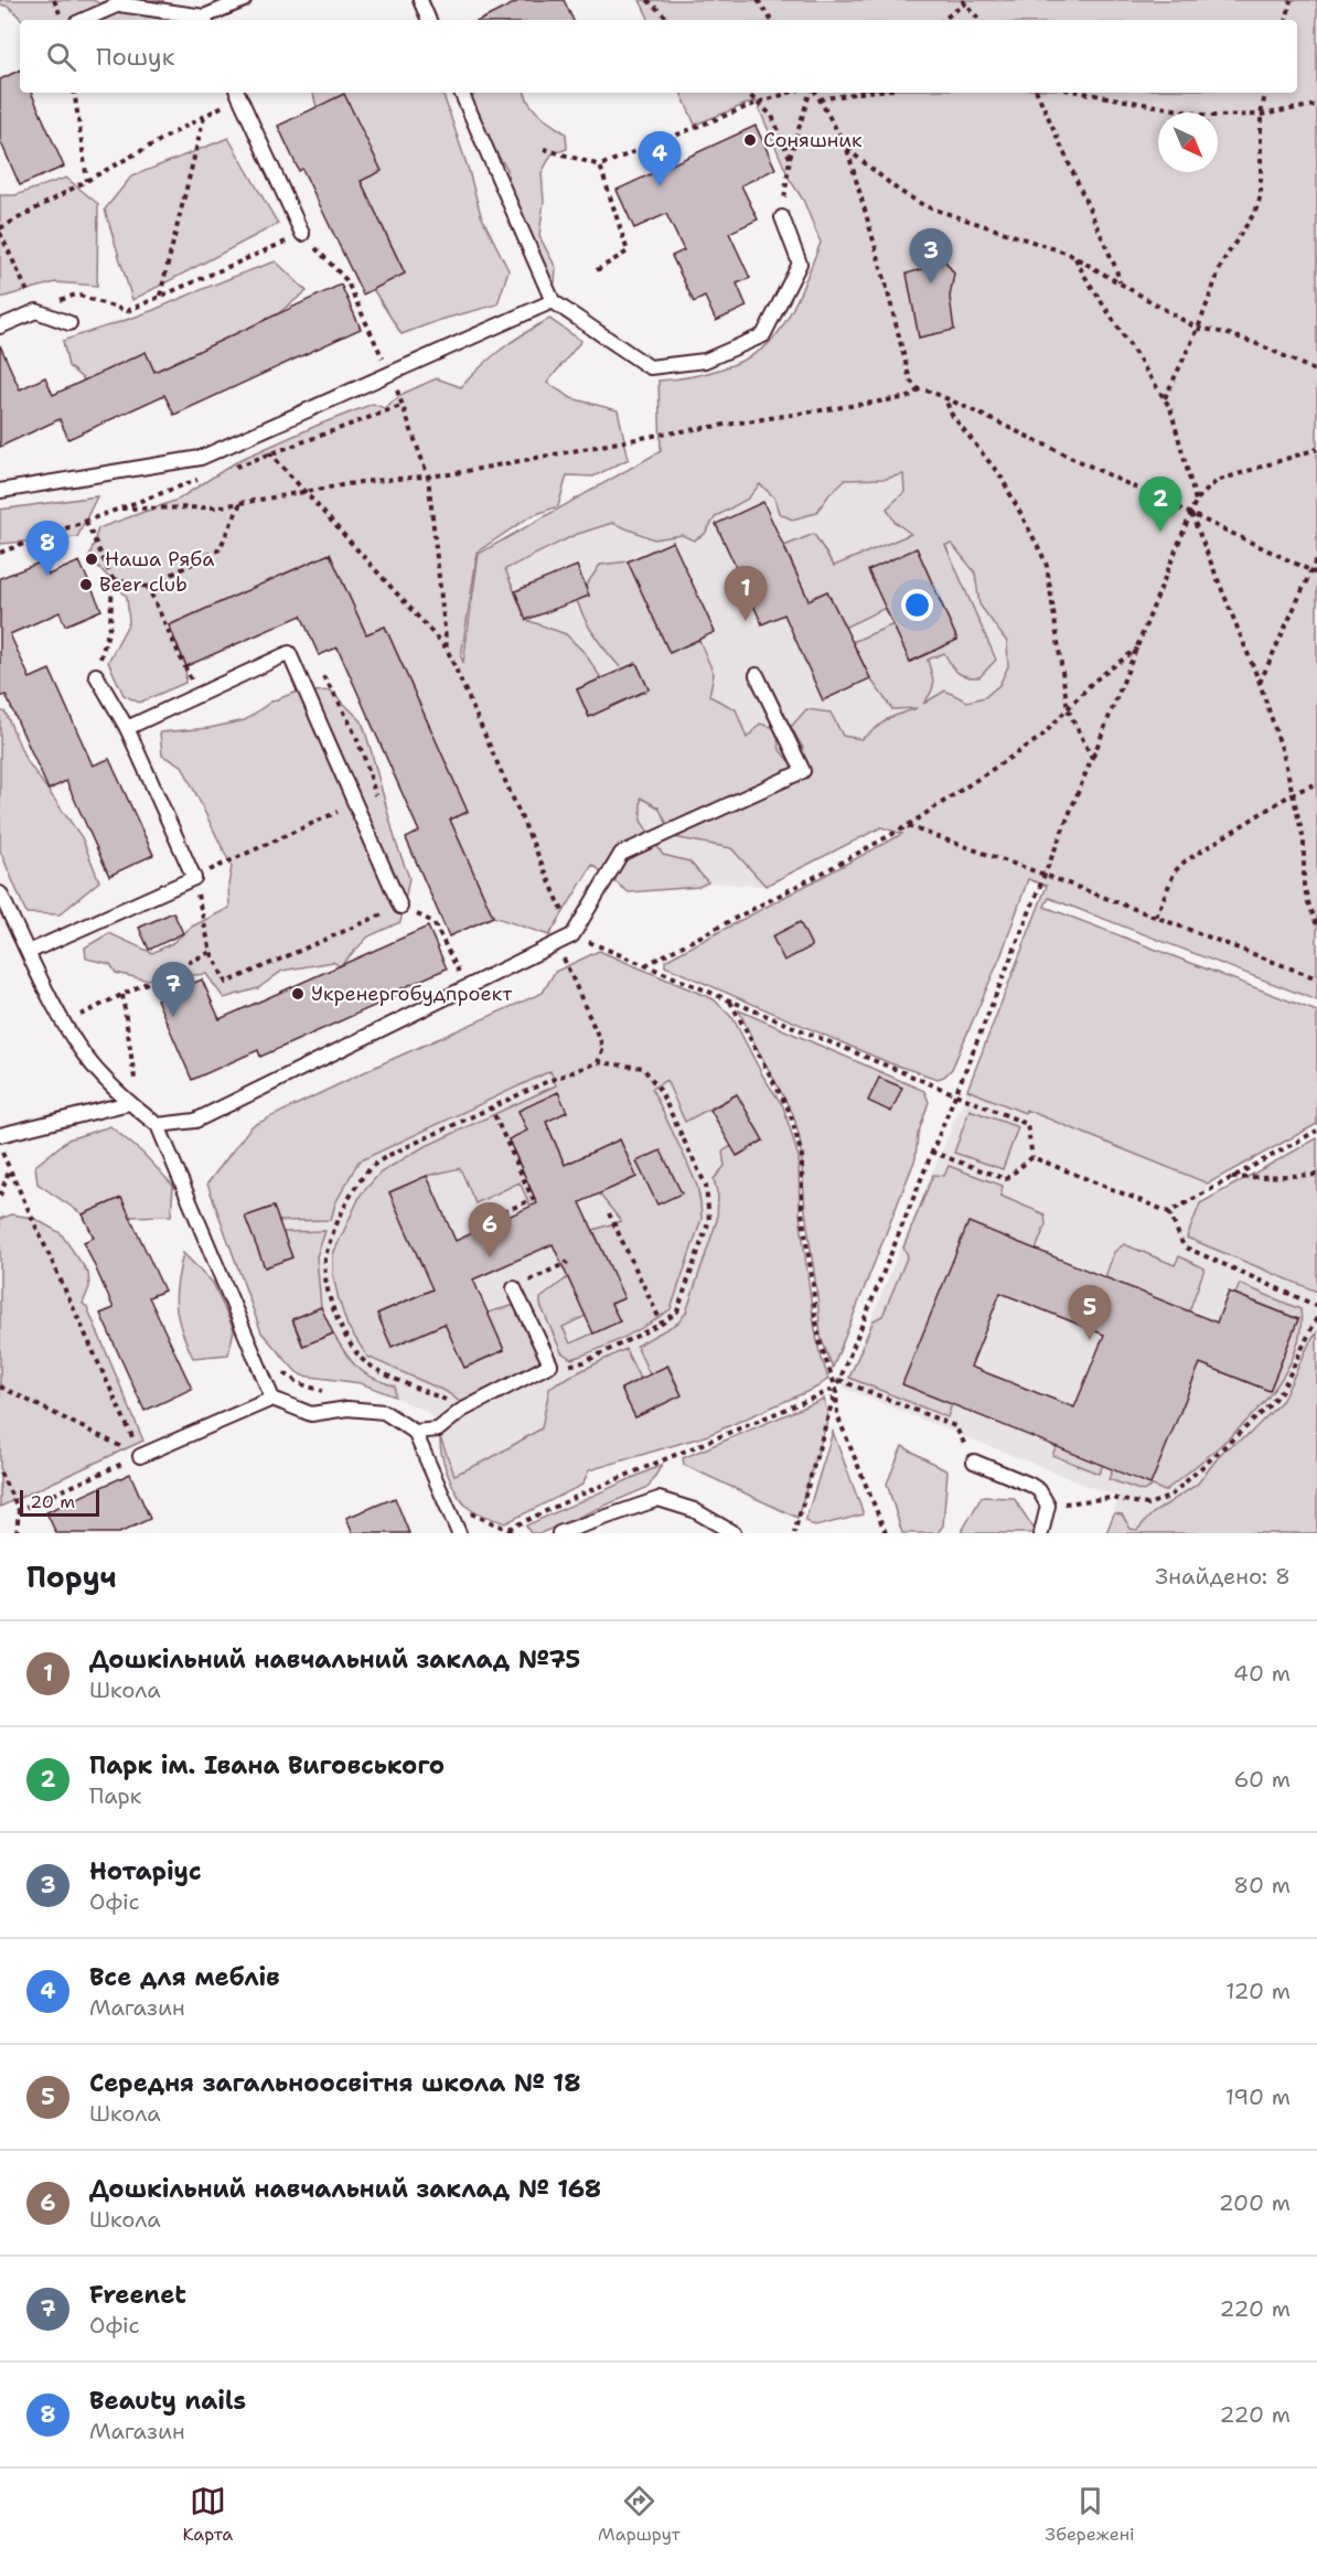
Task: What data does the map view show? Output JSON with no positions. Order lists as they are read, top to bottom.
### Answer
{
  "places": [
    "Соняшник",
    "Наша Ряба",
    "Beer club",
    "Укренергобудпроект"
  ],
  "scale_bar": "20 m",
  "north": "bottom right",
  "page": {
    "search": "Пошук",
    "pins": [
      "4",
      "3",
      "2",
      "8",
      "1",
      "7",
      "6",
      "5"
    ],
    "scale": "20 m",
    "heading": ["Поруч", "Знайдено: 8"],
    "list": [
      {
        "mark": "1",
        "name": "Дошкільний навчальний заклад №75",
        "note": "Школа",
        "value": "40 m"
      },
      {
        "mark": "2",
        "name": "Парк ім. Івана Виговського",
        "note": "Парк",
        "value": "60 m"
      },
      {
        "mark": "3",
        "name": "Нотаріус",
        "note": "Офіс",
        "value": "80 m"
      },
      {
        "mark": "4",
        "name": "Все для меблів",
        "note": "Магазин",
        "value": "120 m"
      },
      {
        "mark": "5",
        "name": "Середня загальноосвітня школа № 18",
        "note": "Школа",
        "value": "190 m"
      },
      {
        "mark": "6",
        "name": "Дошкільний навчальний заклад № 168",
        "note": "Школа",
        "value": "200 m"
      },
      {
        "mark": "7",
        "name": "Freenet",
        "note": "Офіс",
        "value": "220 m"
      },
      {
        "mark": "8",
        "name": "Beauty nails",
        "note": "Магазин",
        "value": "220 m"
      }
    ],
    "nav": ["Карта", "Маршрут", "Збережені"]
  }
}
